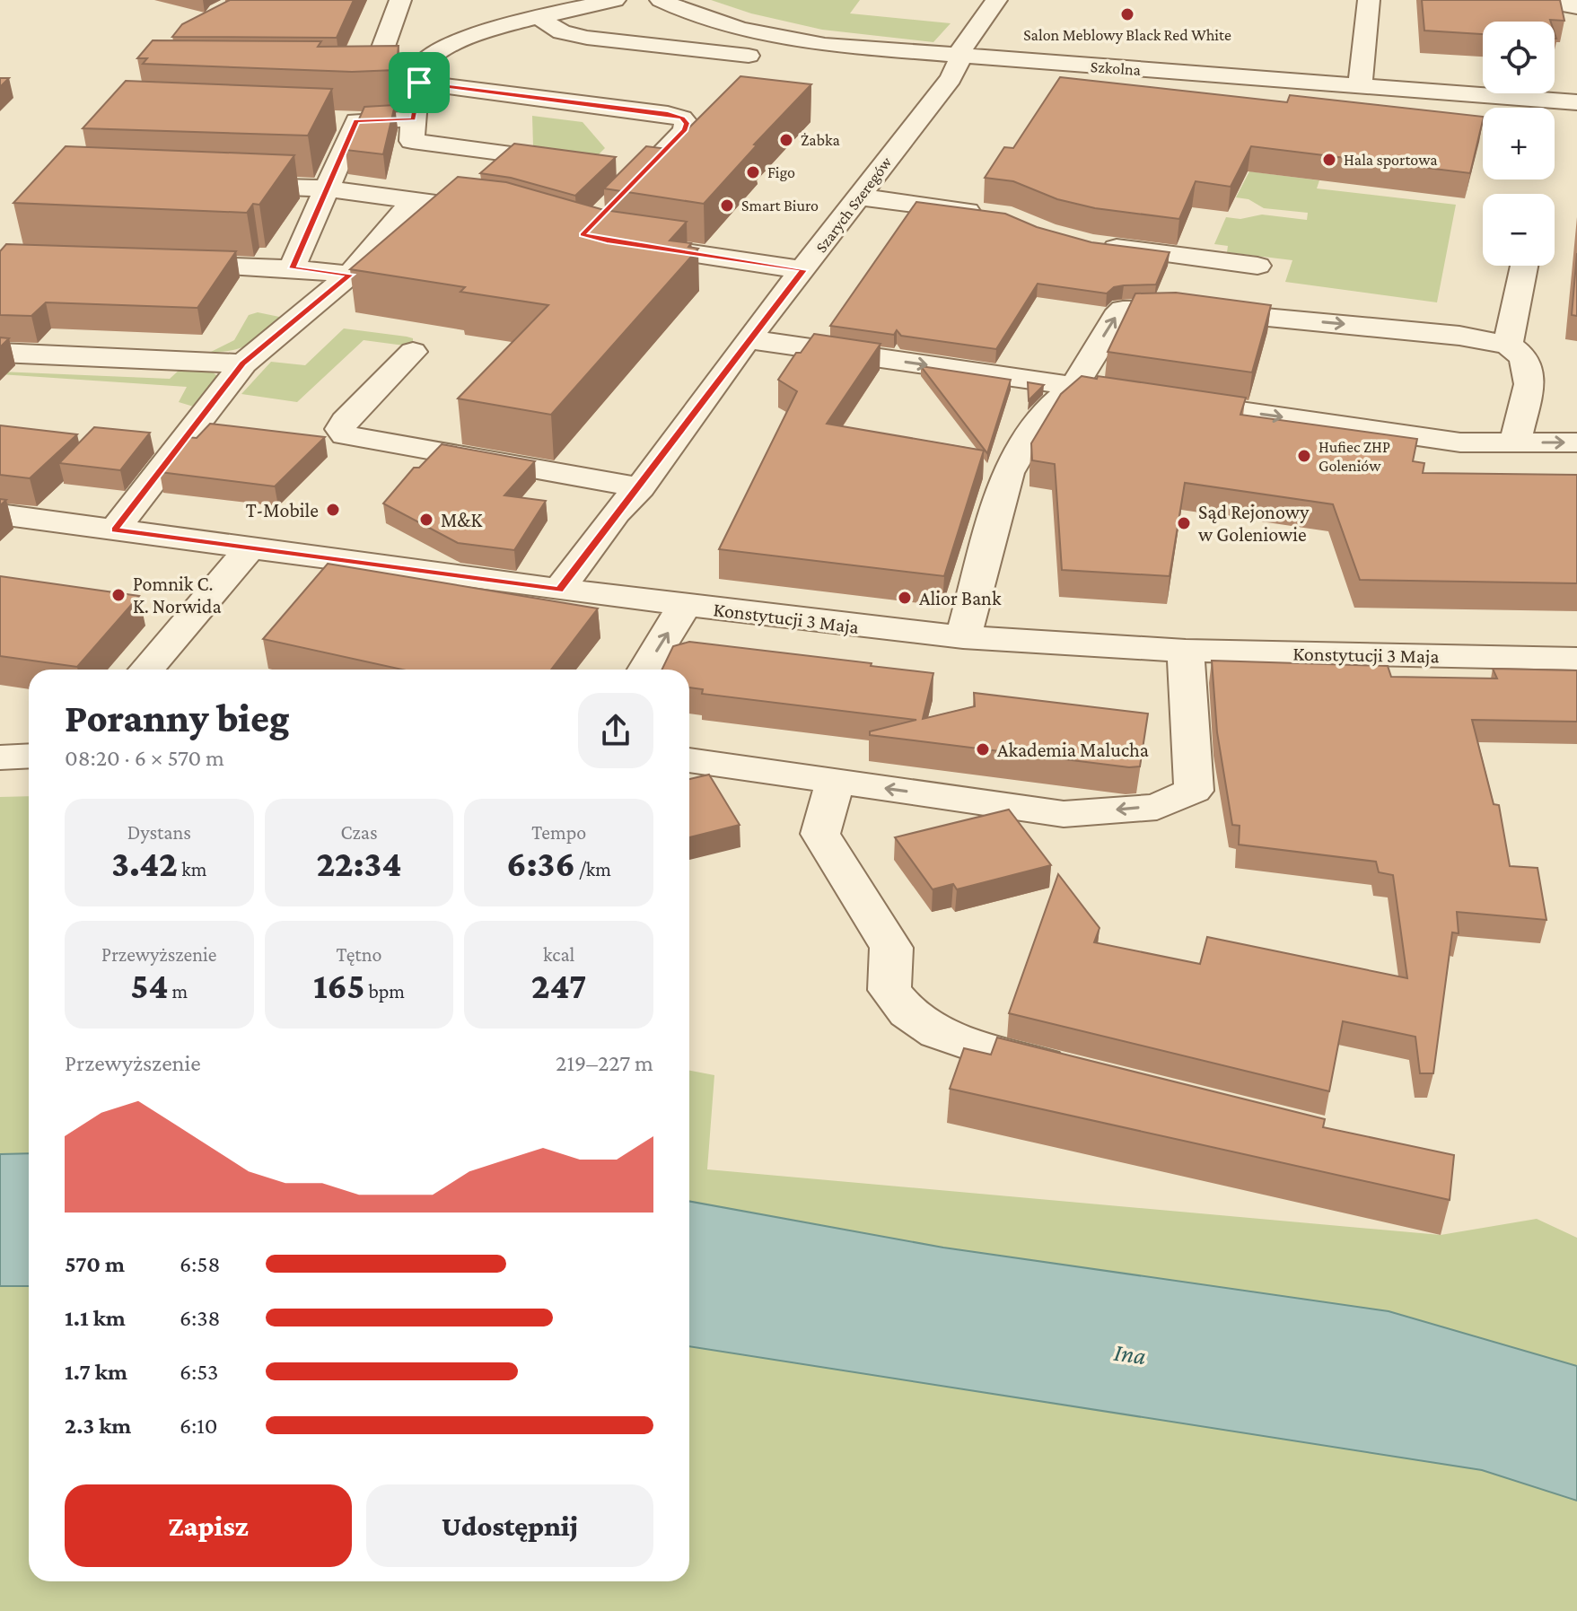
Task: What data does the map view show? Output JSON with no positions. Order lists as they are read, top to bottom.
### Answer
{
  "streets": {
    "street": ["Szkolna", "Szarych Szeregów", "Konstytucji 3 Maja"]
  },
  "crossings": [
    ["Szkolna", "Szarych Szeregów"],
    ["Szarych Szeregów", "Konstytucji 3 Maja"]
  ],
  "water": ["Ina"],
  "places": [
    "Salon Meblowy Black Red White",
    "Żabka",
    "Hala sportowa",
    "Figo",
    "Smart Biuro",
    "Hufiec ZHP Goleniów",
    "T-Mobile",
    "M&K",
    "Sąd Rejonowy w Goleniowie",
    "Pomnik C. K. Norwida",
    "Alior Bank",
    "Akademia Malucha"
  ],
  "page": {
    "map_buttons": ["+", "−"],
    "heading": ["Poranny bieg", "08:20 · 6 × 570 m"],
    "stats": [
      ["Dystans", "3.42 km"],
      ["Czas", "22:34"],
      ["Tempo", "6:36 /km"],
      ["Przewyższenie", "54 m"],
      ["Tętno", "165 bpm"],
      ["kcal", "247"]
    ],
    "chart": ["Przewyższenie", "219–227 m"],
    "list": [
      {
        "name": "570 m",
        "note": "6:58"
      },
      {
        "name": "1.1 km",
        "note": "6:38"
      },
      {
        "name": "1.7 km",
        "note": "6:53"
      },
      {
        "name": "2.3 km",
        "note": "6:10"
      }
    ],
    "buttons": ["Zapisz", "Udostępnij"]
  }
}
